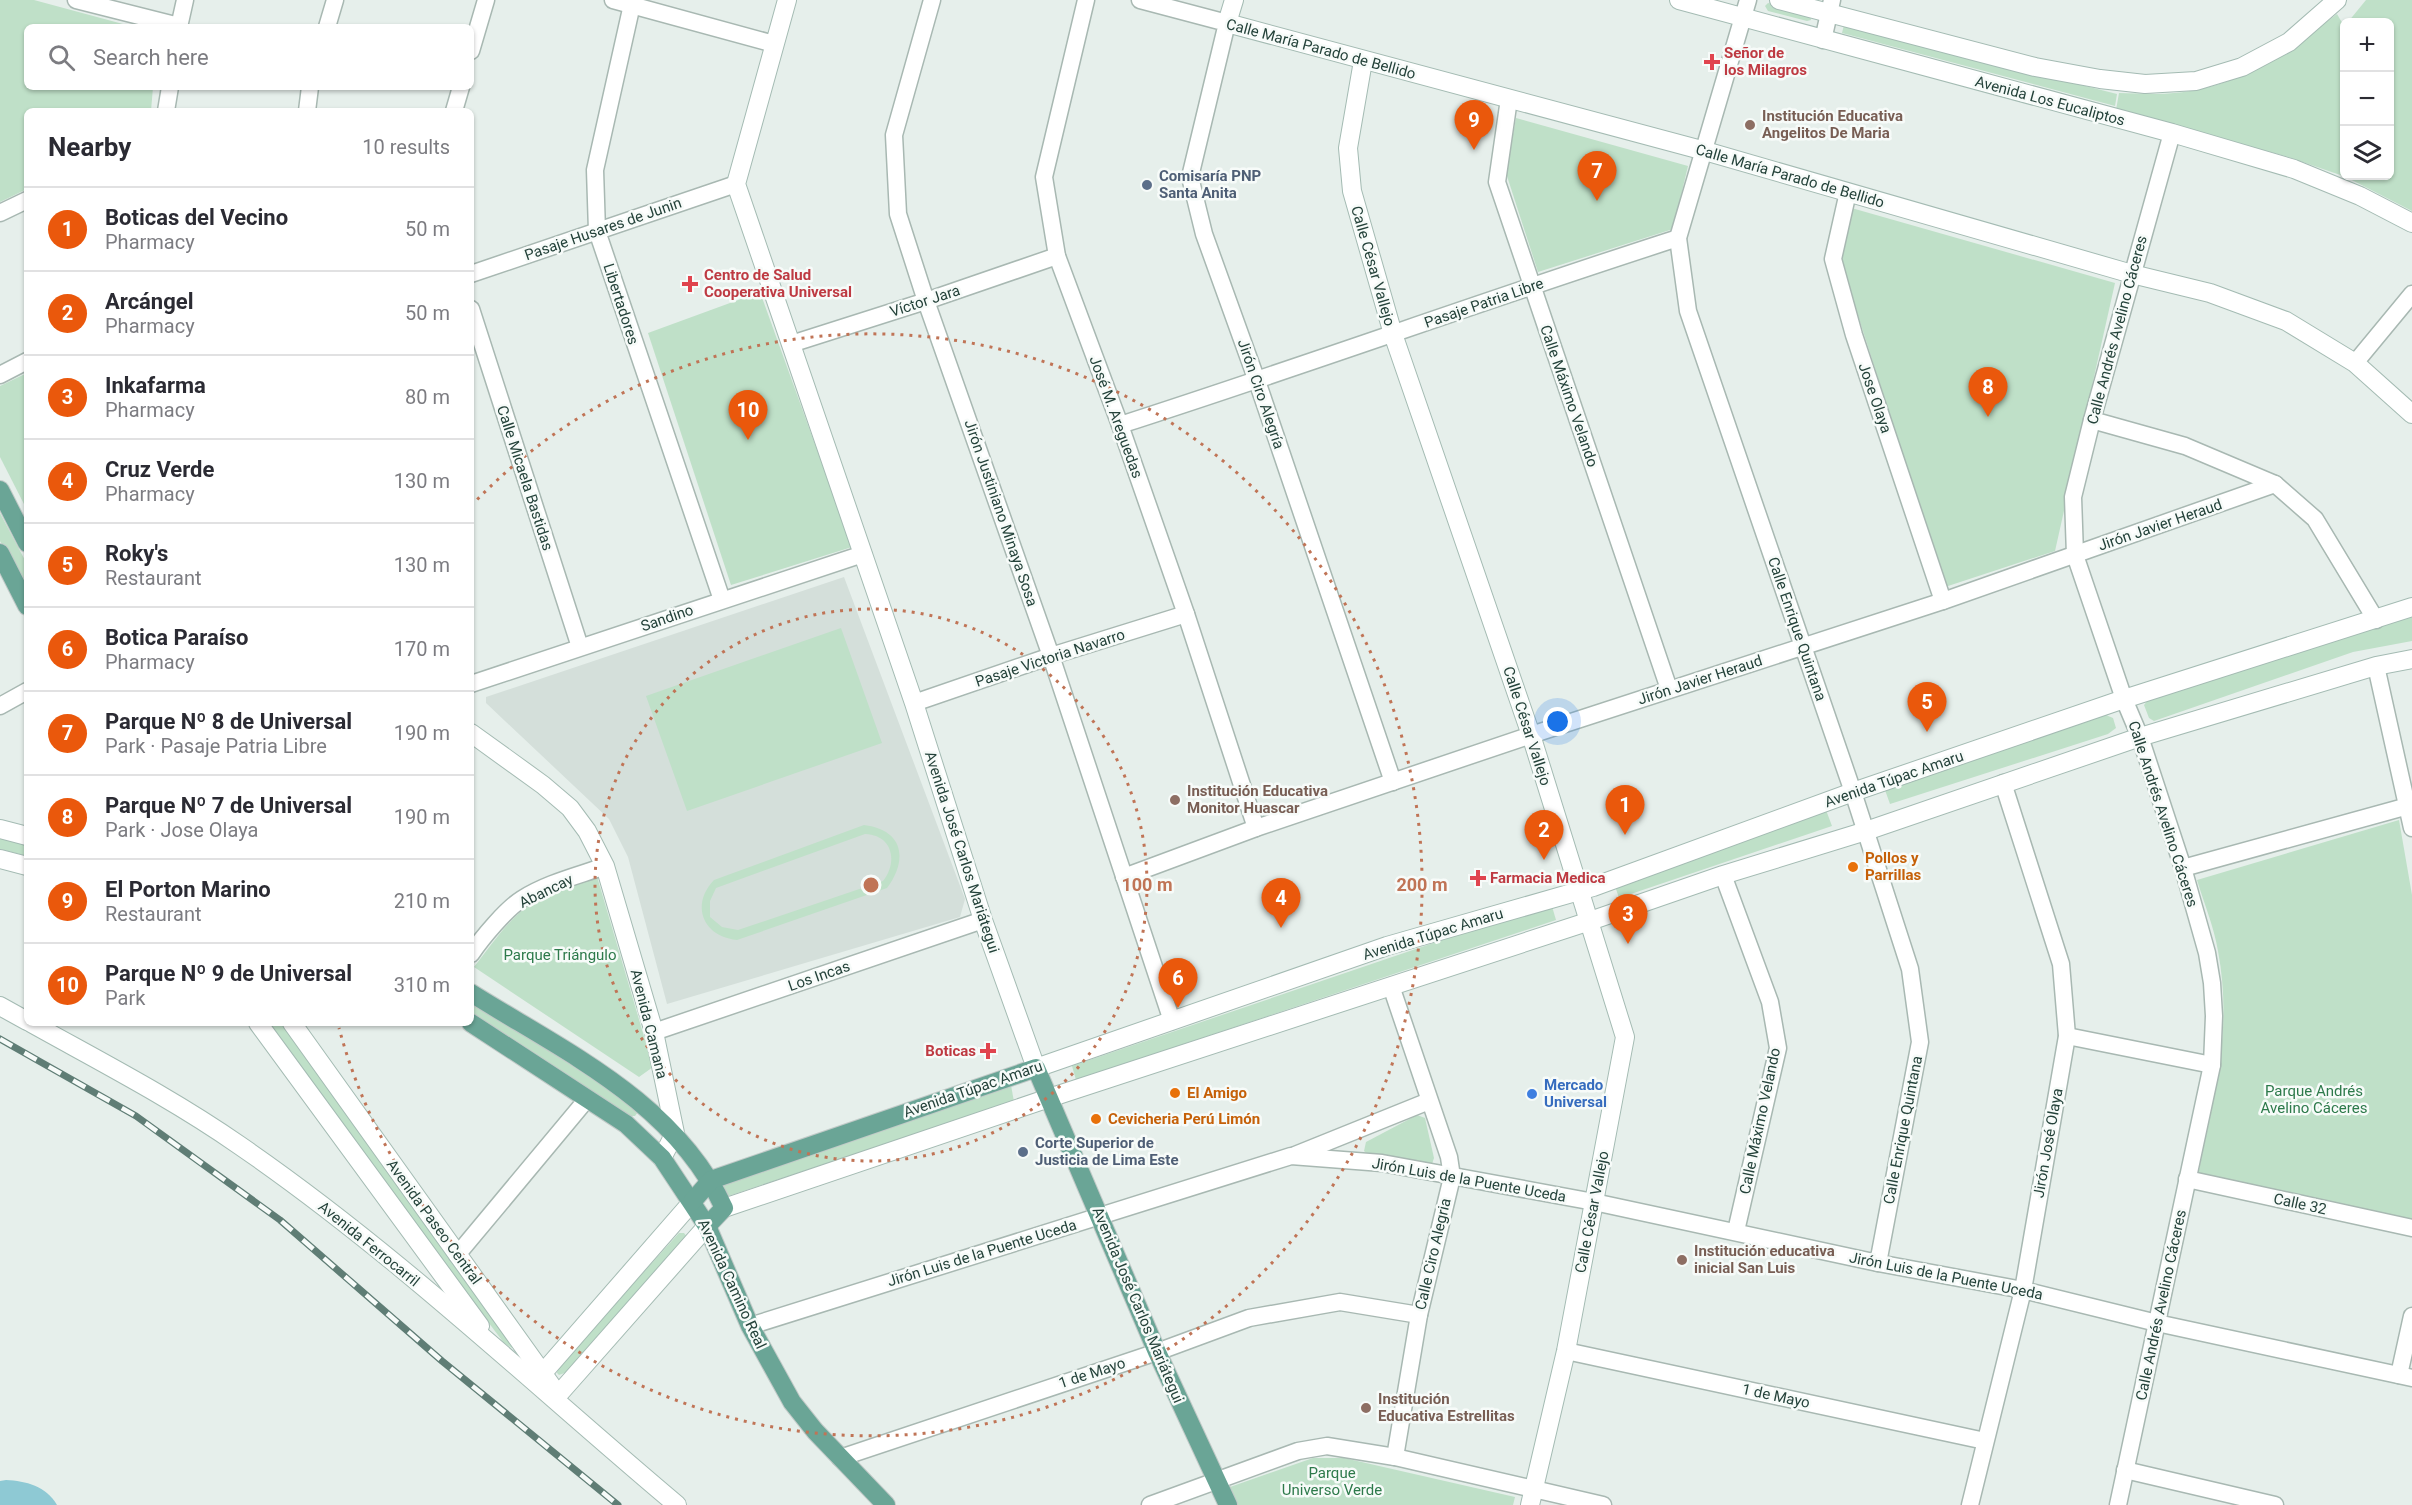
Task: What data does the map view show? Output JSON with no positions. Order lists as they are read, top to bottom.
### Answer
{
  "streets": {
    "main road": ["Avenida Túpac Amaru", "Avenida José Carlos Mariátegui", "Avenida Camino Real"],
    "street": [
      "Calle María Parado de Bellido",
      "Avenida Los Eucaliptos",
      "Pasaje Husares de Junin",
      "Calle César Vallejo",
      "Víctor Jara",
      "Pasaje Patria Libre",
      "Libertadores",
      "Calle Andrés Avelino Cáceres",
      "Jirón Ciro Alegría",
      "Calle Máximo Velando",
      "Jose Olaya",
      "José M. Areguedas",
      "Calle Micaela Bastidas",
      "Jirón Justiniano Minaya Sosa",
      "Jirón Javier Heraud",
      "Sandino",
      "Calle Enrique Quintana",
      "Pasaje Victoria Navarro",
      "Abancay",
      "Los Incas",
      "Avenida Camana",
      "Jirón José Olaya",
      "Jirón Luis de la Puente Uceda",
      "Calle 32",
      "Avenida Paseo Central",
      "Avenida Ferrocarril",
      "Calle Ciro Alegria",
      "1 de Mayo"
    ]
  },
  "crossings": [
    ["Calle María Parado de Bellido", "Calle César Vallejo"],
    ["Calle María Parado de Bellido", "Calle Andrés Avelino Cáceres"],
    ["Calle María Parado de Bellido", "Jirón Ciro Alegría"],
    ["Calle María Parado de Bellido", "Calle Máximo Velando"],
    ["Calle María Parado de Bellido", "Jose Olaya"],
    ["Calle María Parado de Bellido", "Calle Enrique Quintana"],
    ["Avenida Los Eucaliptos", "Calle Andrés Avelino Cáceres"],
    ["Avenida Los Eucaliptos", "Calle Enrique Quintana"],
    ["Pasaje Husares de Junin", "Libertadores"],
    ["Pasaje Husares de Junin", "Avenida José Carlos Mariátegui"],
    ["Calle César Vallejo", "Pasaje Patria Libre"],
    ["Calle César Vallejo", "Jirón Javier Heraud"],
    ["Calle César Vallejo", "Avenida Túpac Amaru"],
    ["Calle César Vallejo", "Jirón Luis de la Puente Uceda"],
    ["Calle César Vallejo", "1 de Mayo"],
    ["Víctor Jara", "José M. Areguedas"],
    ["Víctor Jara", "Jirón Justiniano Minaya Sosa"],
    ["Víctor Jara", "Avenida José Carlos Mariátegui"],
    ["Pasaje Patria Libre", "Jirón Ciro Alegría"],
    ["Pasaje Patria Libre", "Calle Máximo Velando"],
    ["Pasaje Patria Libre", "José M. Areguedas"],
    ["Pasaje Patria Libre", "Calle Enrique Quintana"],
    ["Libertadores", "Sandino"],
    ["Calle Andrés Avelino Cáceres", "Jirón Javier Heraud"],
    ["Calle Andrés Avelino Cáceres", "Avenida Túpac Amaru"],
    ["Calle Andrés Avelino Cáceres", "Jirón Luis de la Puente Uceda"],
    ["Calle Andrés Avelino Cáceres", "Calle 32"],
    ["Jirón Ciro Alegría", "Jirón Javier Heraud"],
    ["Calle Máximo Velando", "Jirón Javier Heraud"],
    ["Calle Máximo Velando", "Jirón Luis de la Puente Uceda"],
    ["Jose Olaya", "Jirón Javier Heraud"],
    ["José M. Areguedas", "Jirón Javier Heraud"],
    ["José M. Areguedas", "Pasaje Victoria Navarro"],
    ["Calle Micaela Bastidas", "Sandino"],
    ["Jirón Justiniano Minaya Sosa", "Jirón Javier Heraud"],
    ["Jirón Justiniano Minaya Sosa", "Pasaje Victoria Navarro"],
    ["Jirón Justiniano Minaya Sosa", "Avenida Túpac Amaru"],
    ["Jirón Javier Heraud", "Calle Enrique Quintana"],
    ["Sandino", "Avenida José Carlos Mariátegui"],
    ["Calle Enrique Quintana", "Avenida Túpac Amaru"],
    ["Calle Enrique Quintana", "Jirón Luis de la Puente Uceda"],
    ["Pasaje Victoria Navarro", "Avenida José Carlos Mariátegui"],
    ["Avenida Túpac Amaru", "Avenida José Carlos Mariátegui"],
    ["Avenida Túpac Amaru", "Avenida Camino Real"],
    ["Avenida José Carlos Mariátegui", "Los Incas"],
    ["Avenida José Carlos Mariátegui", "Jirón Luis de la Puente Uceda"],
    ["Avenida José Carlos Mariátegui", "1 de Mayo"],
    ["Abancay", "Avenida Camana"],
    ["Los Incas", "Avenida Camana"],
    ["Avenida Camana", "Avenida Camino Real"],
    ["Jirón José Olaya", "Jirón Luis de la Puente Uceda"],
    ["Jirón José Olaya", "1 de Mayo"],
    ["Jirón Luis de la Puente Uceda", "Calle Ciro Alegria"],
    ["Jirón Luis de la Puente Uceda", "Avenida Camino Real"],
    ["Avenida Paseo Central", "Avenida Ferrocarril"],
    ["Calle Ciro Alegria", "1 de Mayo"],
    ["Avenida Camino Real", "1 de Mayo"]
  ],
  "parks": ["Parque Triángulo", "Parque Andrés Avelino Cáceres", "Parque Universo Verde"],
  "places": {
    "health": [
      "Señor de los Milagros",
      "Centro de Salud Cooperativa Universal",
      "Farmacia Medica",
      "Boticas"
    ],
    "other": [
      "Institución Educativa Angelitos De Maria",
      "Comisaría PNP Santa Anita",
      "Institución Educativa Monitor Huascar",
      "Pollos y Parrillas",
      "El Amigo",
      "Mercado Universal",
      "Cevicheria Perú Limón",
      "Corte Superior de Justicia de Lima Este",
      "Institución educativa inicial San Luis",
      "Institución Educativa Estrellitas"
    ]
  },
  "page": {
    "map_buttons": ["+", "−"],
    "search": "Search here",
    "pins": [
      "9",
      "7",
      "8",
      "10",
      "5",
      "1",
      "2",
      "4",
      "3",
      "6"
    ],
    "heading": ["Nearby", "10 results"],
    "list": [
      {
        "mark": "1",
        "name": "Boticas del Vecino",
        "note": "Pharmacy",
        "value": "50 m"
      },
      {
        "mark": "2",
        "name": "Arcángel",
        "note": "Pharmacy",
        "value": "50 m"
      },
      {
        "mark": "3",
        "name": "Inkafarma",
        "note": "Pharmacy",
        "value": "80 m"
      },
      {
        "mark": "4",
        "name": "Cruz Verde",
        "note": "Pharmacy",
        "value": "130 m"
      },
      {
        "mark": "5",
        "name": "Roky's",
        "note": "Restaurant",
        "value": "130 m"
      },
      {
        "mark": "6",
        "name": "Botica Paraíso",
        "note": "Pharmacy",
        "value": "170 m"
      },
      {
        "mark": "7",
        "name": "Parque Nº 8 de Universal",
        "note": "Park · Pasaje Patria Libre",
        "value": "190 m"
      },
      {
        "mark": "8",
        "name": "Parque Nº 7 de Universal",
        "note": "Park · Jose Olaya",
        "value": "190 m"
      },
      {
        "mark": "9",
        "name": "El Porton Marino",
        "note": "Restaurant",
        "value": "210 m"
      },
      {
        "mark": "10",
        "name": "Parque Nº 9 de Universal",
        "note": "Park",
        "value": "310 m"
      }
    ]
  },
  "rings": ["100 m", "200 m"]
}
